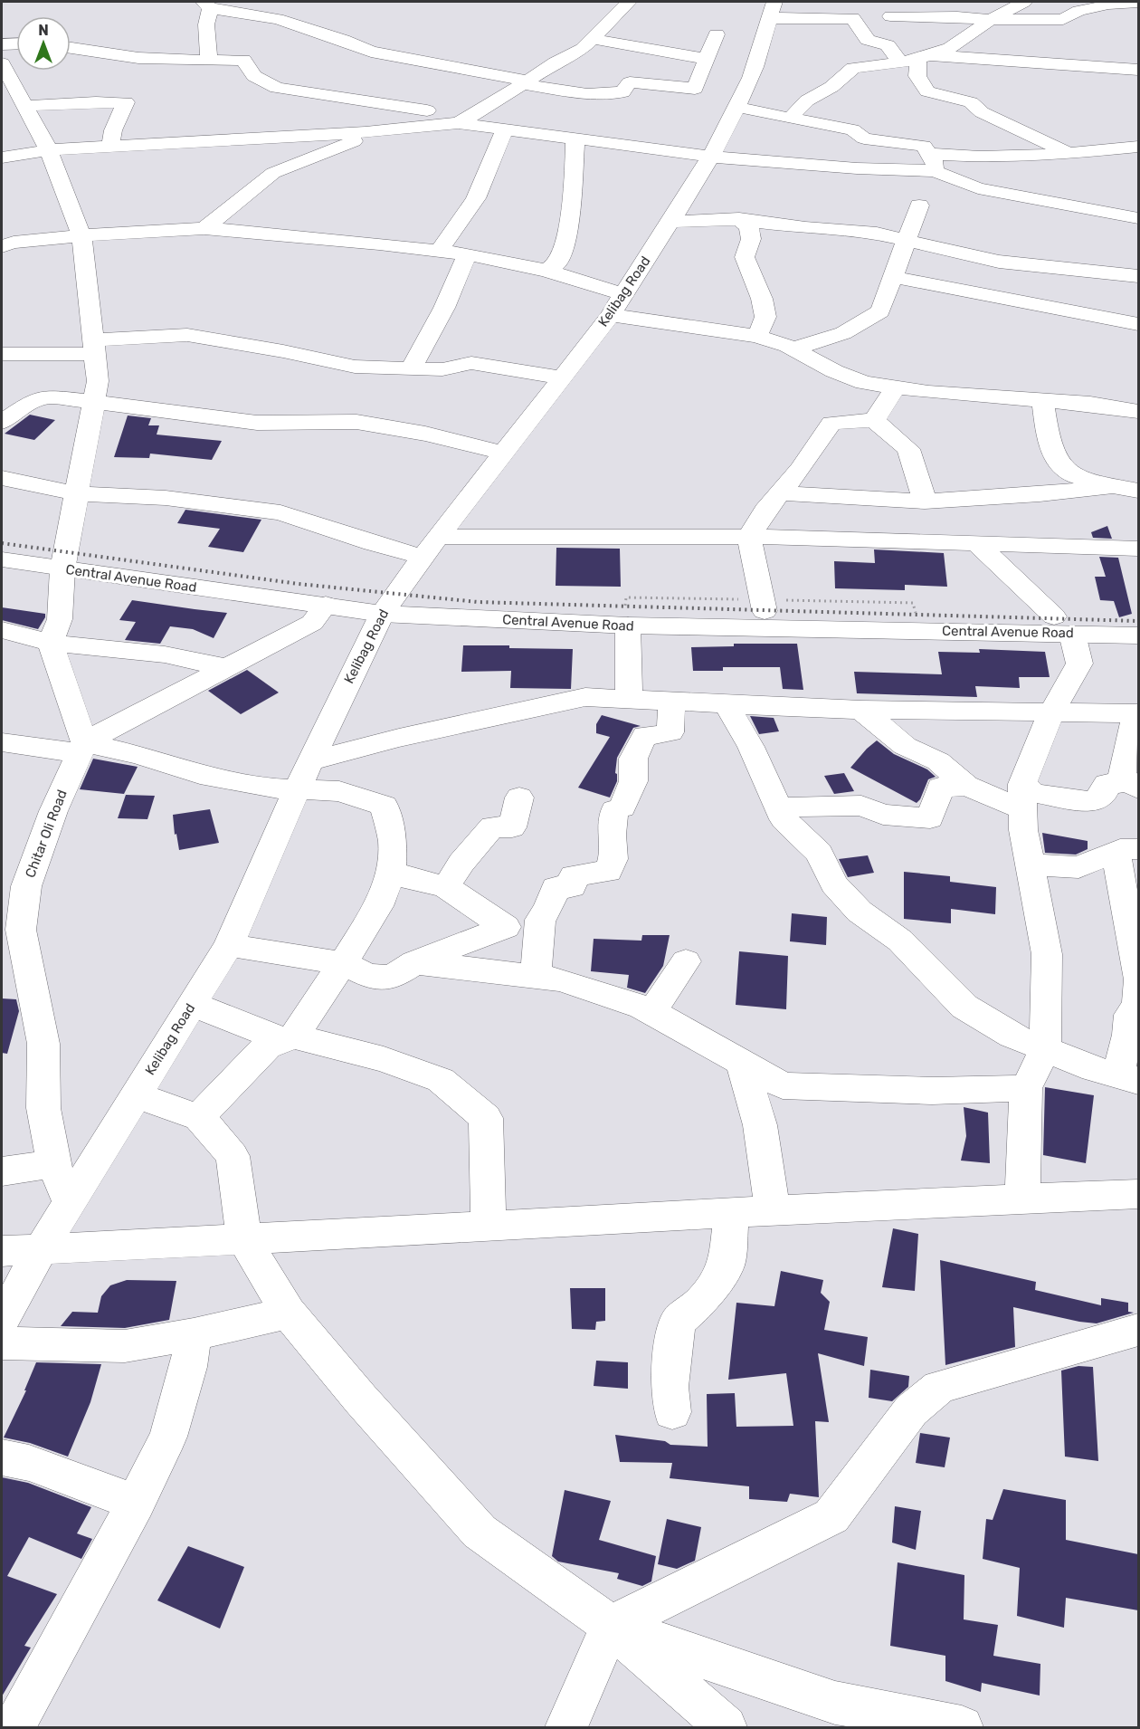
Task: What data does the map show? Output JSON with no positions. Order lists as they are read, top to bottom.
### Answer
{
  "streets": {
    "street": ["Kelibag Road", "Central Avenue Road", "Chitar Oli Road"]
  },
  "crossings": [
    ["Kelibag Road", "Central Avenue Road"],
    ["Kelibag Road", "Chitar Oli Road"]
  ],
  "north": "top"
}
